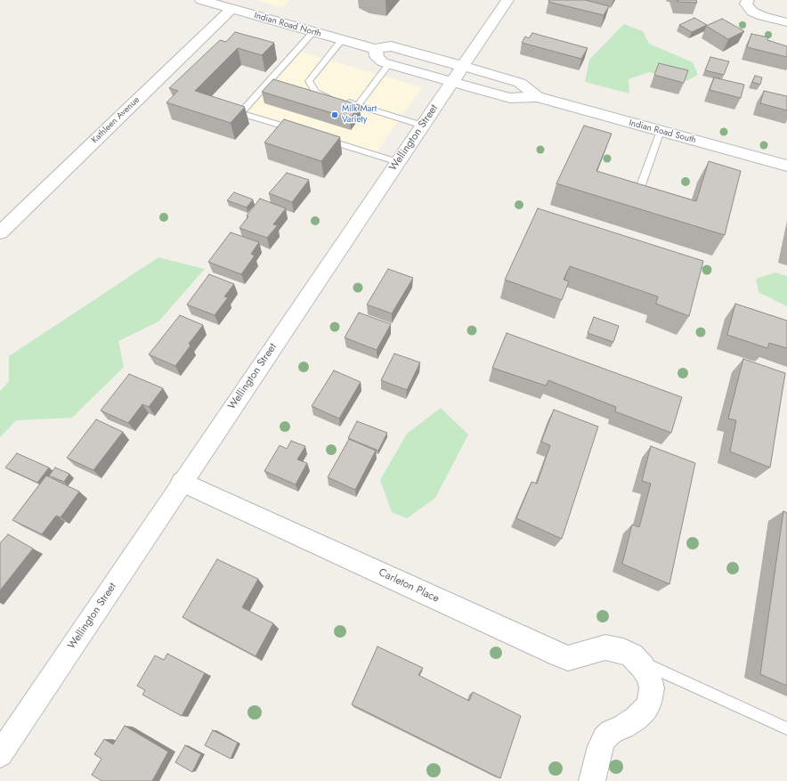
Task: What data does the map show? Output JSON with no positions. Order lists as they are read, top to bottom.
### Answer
{
  "streets": {
    "main road": [
      "Indian Road North",
      "Kathleen Avenue",
      "Indian Road South",
      "Wellington Street",
      "Carleton Place"
    ]
  },
  "crossings": [
    ["Indian Road North", "Kathleen Avenue"],
    ["Indian Road North", "Indian Road South"],
    ["Indian Road North", "Wellington Street"],
    ["Indian Road South", "Wellington Street"],
    ["Wellington Street", "Carleton Place"]
  ],
  "places": ["Milk Mart Variety"]
}
